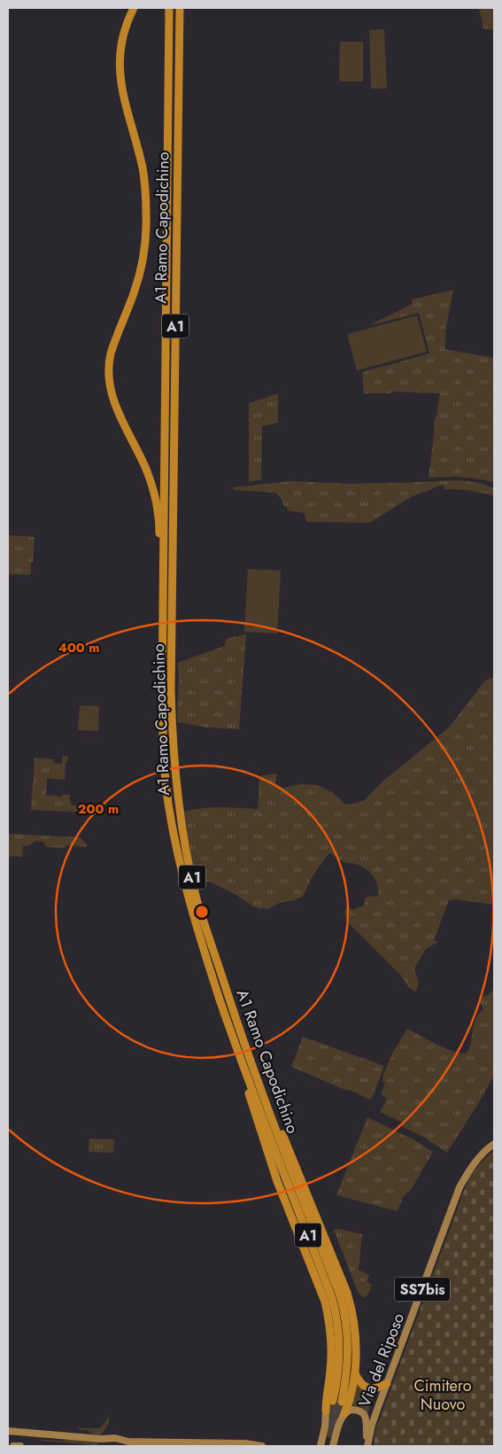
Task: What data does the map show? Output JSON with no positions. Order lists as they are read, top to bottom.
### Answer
{
  "streets": {
    "highway": ["A1 Ramo Capodichino", "A1"],
    "main road": ["SS7bis", "Via del Riposo"]
  },
  "parks": ["Cimitero Nuovo"],
  "rings": ["400 m", "200 m"]
}
